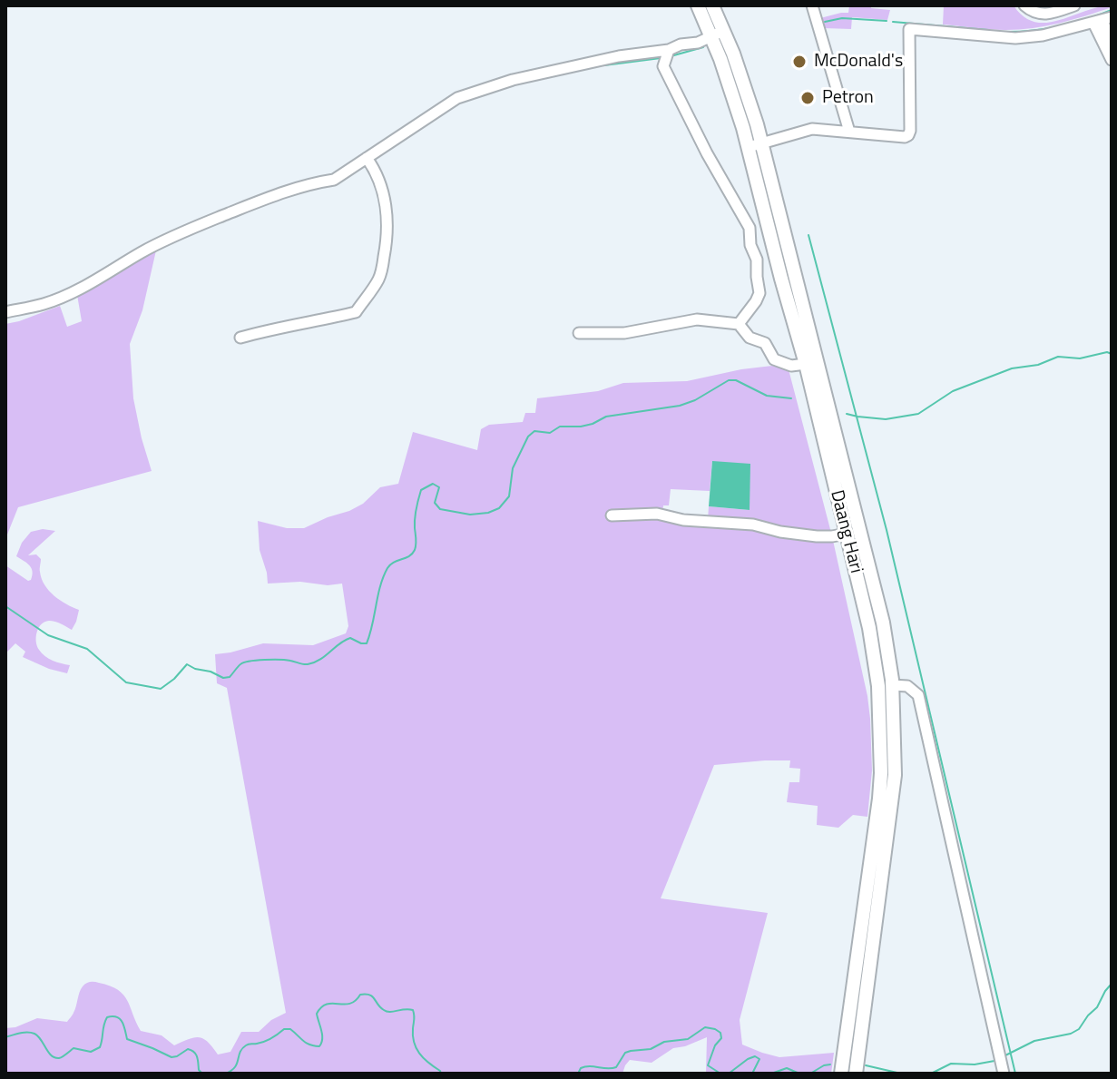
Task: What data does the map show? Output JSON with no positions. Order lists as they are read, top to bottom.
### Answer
{
  "streets": {
    "main road": ["Daang Hari"]
  },
  "places": ["McDonald's", "Petron"]
}
